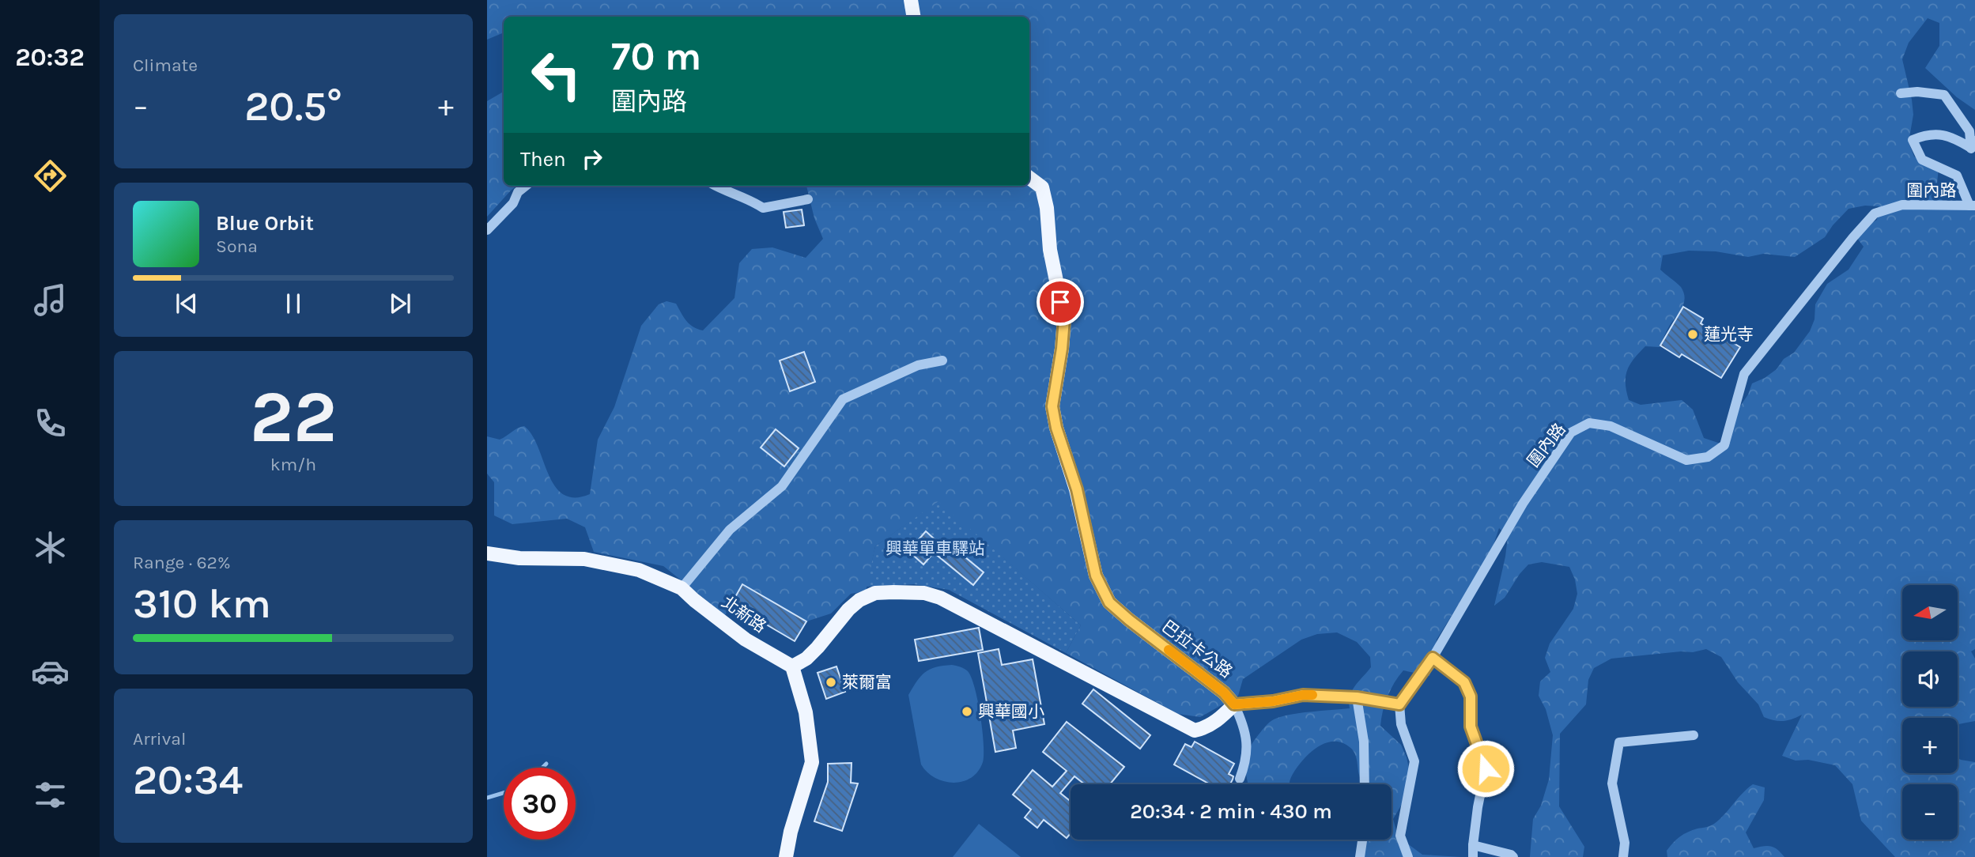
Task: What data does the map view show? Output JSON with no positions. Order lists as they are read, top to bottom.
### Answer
{
  "streets": {
    "main road": ["北新路", "巴拉卡公路"],
    "street": ["圍內路"]
  },
  "crossings": [
    ["北新路", "巴拉卡公路"]
  ],
  "parks": ["興華單車驛站"],
  "places": ["蓮光寺", "萊爾富", "興華國小"],
  "north": "left",
  "page": {
    "tabs": "20:32",
    "tile": [
      "Climate",
      ["22", "km/h"],
      ["Range · 62%", "310 km"],
      ["Arrival", "20:34"]
    ],
    "turn": ["70 m", "圍內路"],
    "heat": ["−", "20.5°", "+"],
    "then": "Then",
    "song": ["Blue Orbit", "Sona"],
    "map_buttons": ["+", "−"],
    "limit": "30",
    "trip": "20:34 · 2 min · 430 m"
  }
}
